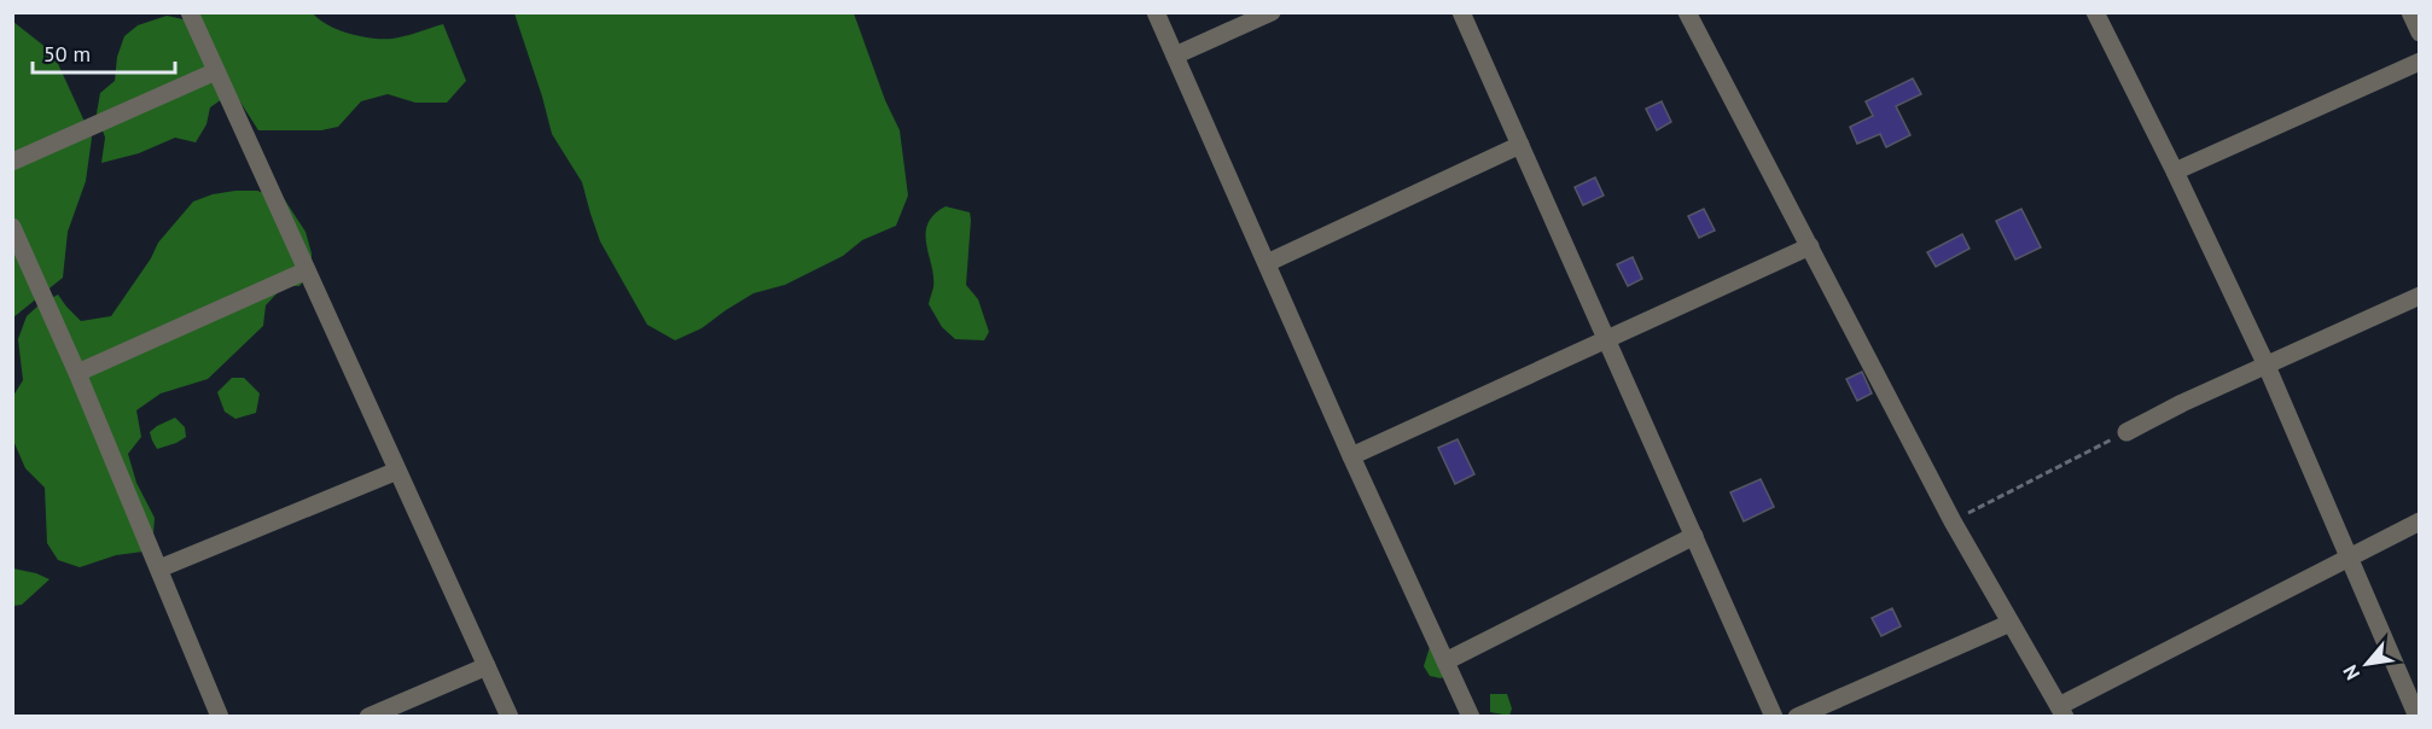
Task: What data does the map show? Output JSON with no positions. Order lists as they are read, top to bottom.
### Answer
{
  "scale_bar": "50 m",
  "north": "bottom left"
}
